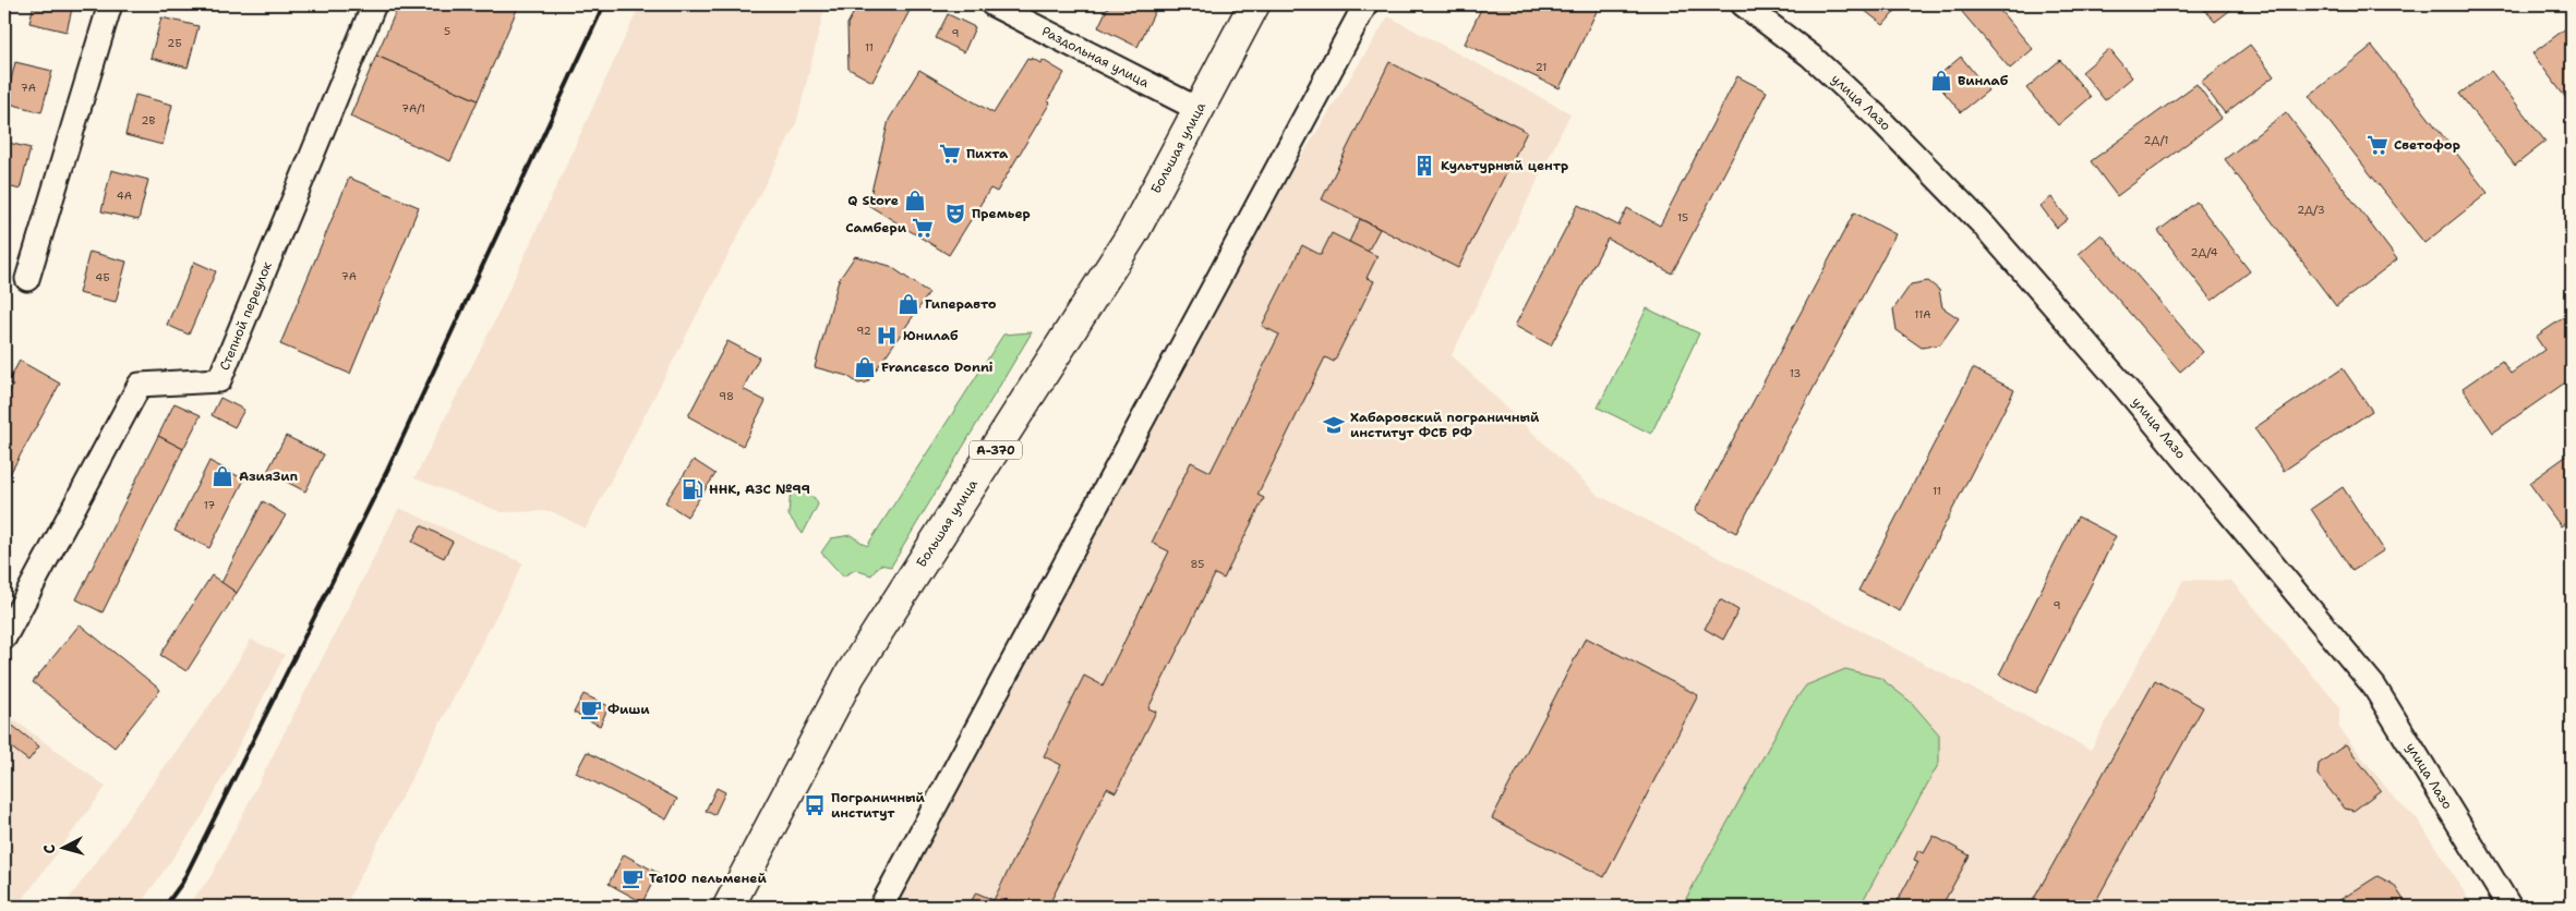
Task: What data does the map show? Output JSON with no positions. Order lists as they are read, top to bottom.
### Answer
{
  "streets": {
    "highway": ["Большая улица", "А-370"],
    "street": ["Раздольная улица", "улица Лазо", "Степной переулок"]
  },
  "crossings": [
    ["Раздольная улица", "Большая улица"]
  ],
  "places": {
    "shop": [
      "Винлаб",
      "Q Store",
      "Гиперавто",
      "Francesco Donni",
      "АзияЗип"
    ],
    "supermarket": ["Светофор", "Пихта", "Самбери"],
    "building": ["Культурный центр"],
    "theatre": ["Премьер"],
    "hospital": ["Юнилаб"],
    "school or university": ["Хабаровский пограничный институт ФСБ РФ"],
    "fuel station": ["ННК, АЗС №99"],
    "cafe": ["Фиши", "Те100 пельменей"],
    "bus stop": ["Пограничный институт"]
  },
  "house_numbers": [
    "5",
    "9",
    "2Б",
    "11",
    "21",
    "7А",
    "7А/1",
    "2В",
    "2Д/1",
    "4А",
    "2Д/3",
    "15",
    "2Д/4",
    "7А",
    "4Б",
    "11А",
    "92",
    "13",
    "98",
    "11",
    "17",
    "85",
    "9"
  ],
  "north": "left"
}
